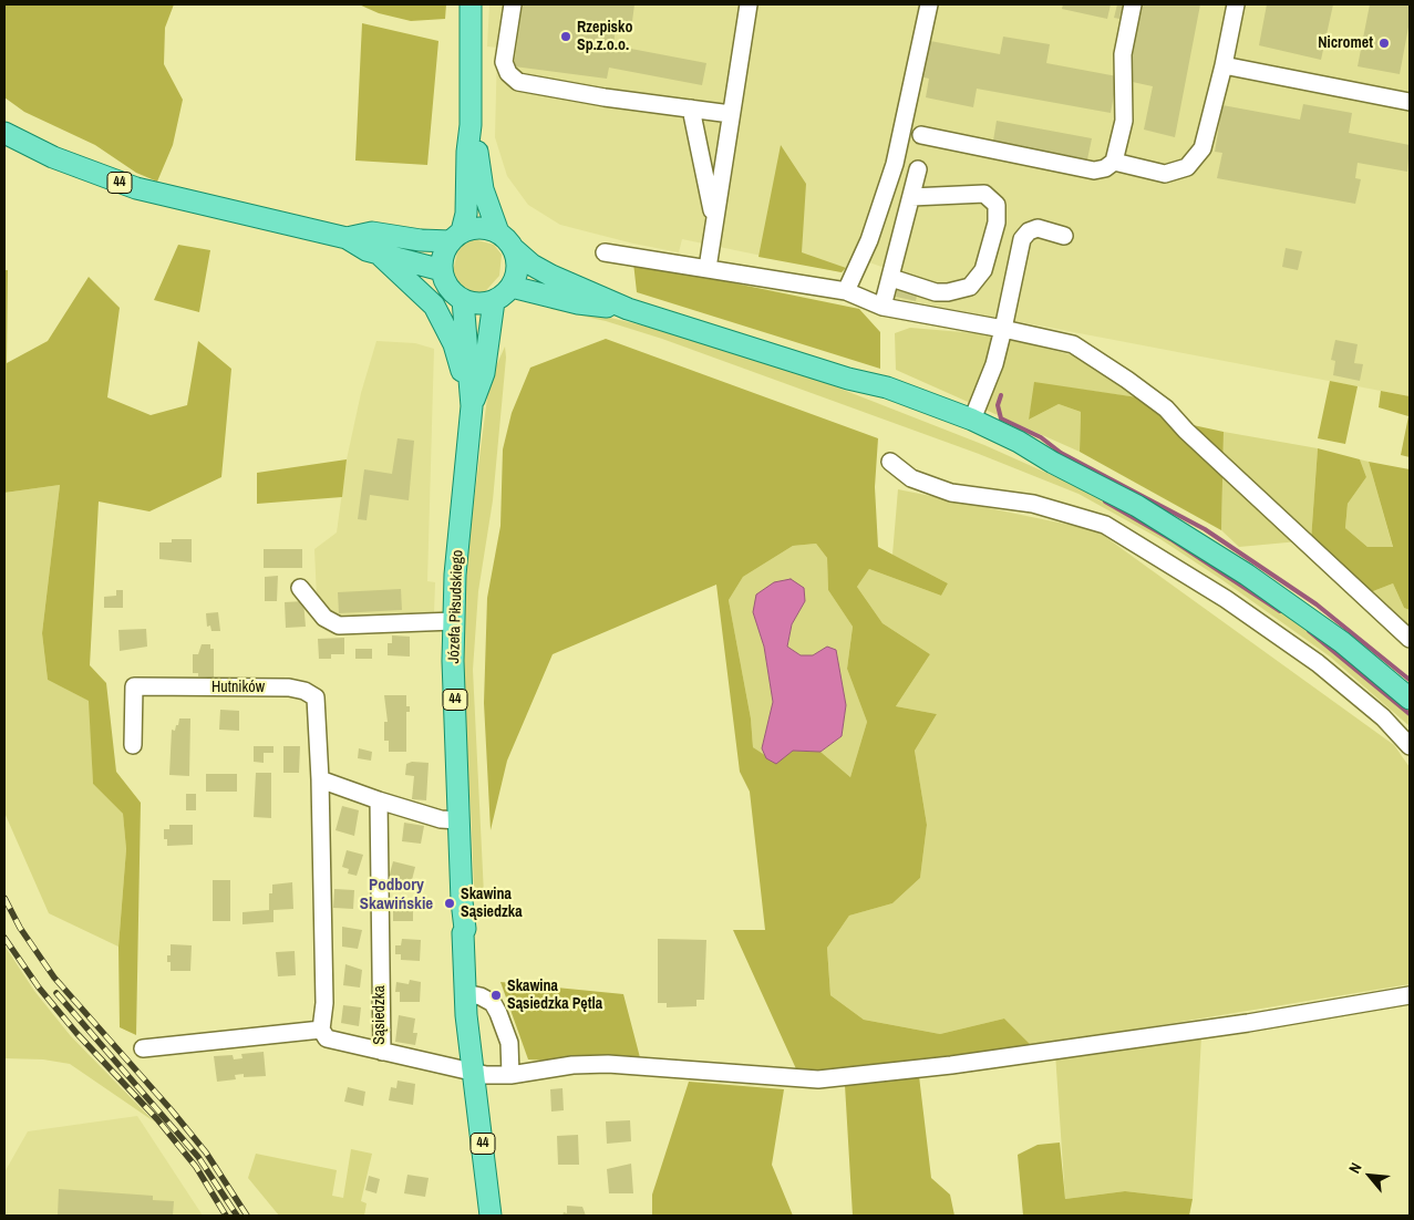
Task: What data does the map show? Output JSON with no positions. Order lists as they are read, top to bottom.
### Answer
{
  "streets": {
    "main road": ["44", "Józefa Piłsudskiego"],
    "street": ["Hutników", "Sąsiedzka"]
  },
  "crossings": [
    ["44", "Józefa Piłsudskiego"],
    ["Hutników", "Sąsiedzka"]
  ],
  "districts": ["Podbory Skawińskie"],
  "places": [
    "Rzepisko Sp.z.o.o.",
    "Nicromet",
    "Skawina Sąsiedzka",
    "Skawina Sąsiedzka Pętla"
  ],
  "north": "top left"
}
